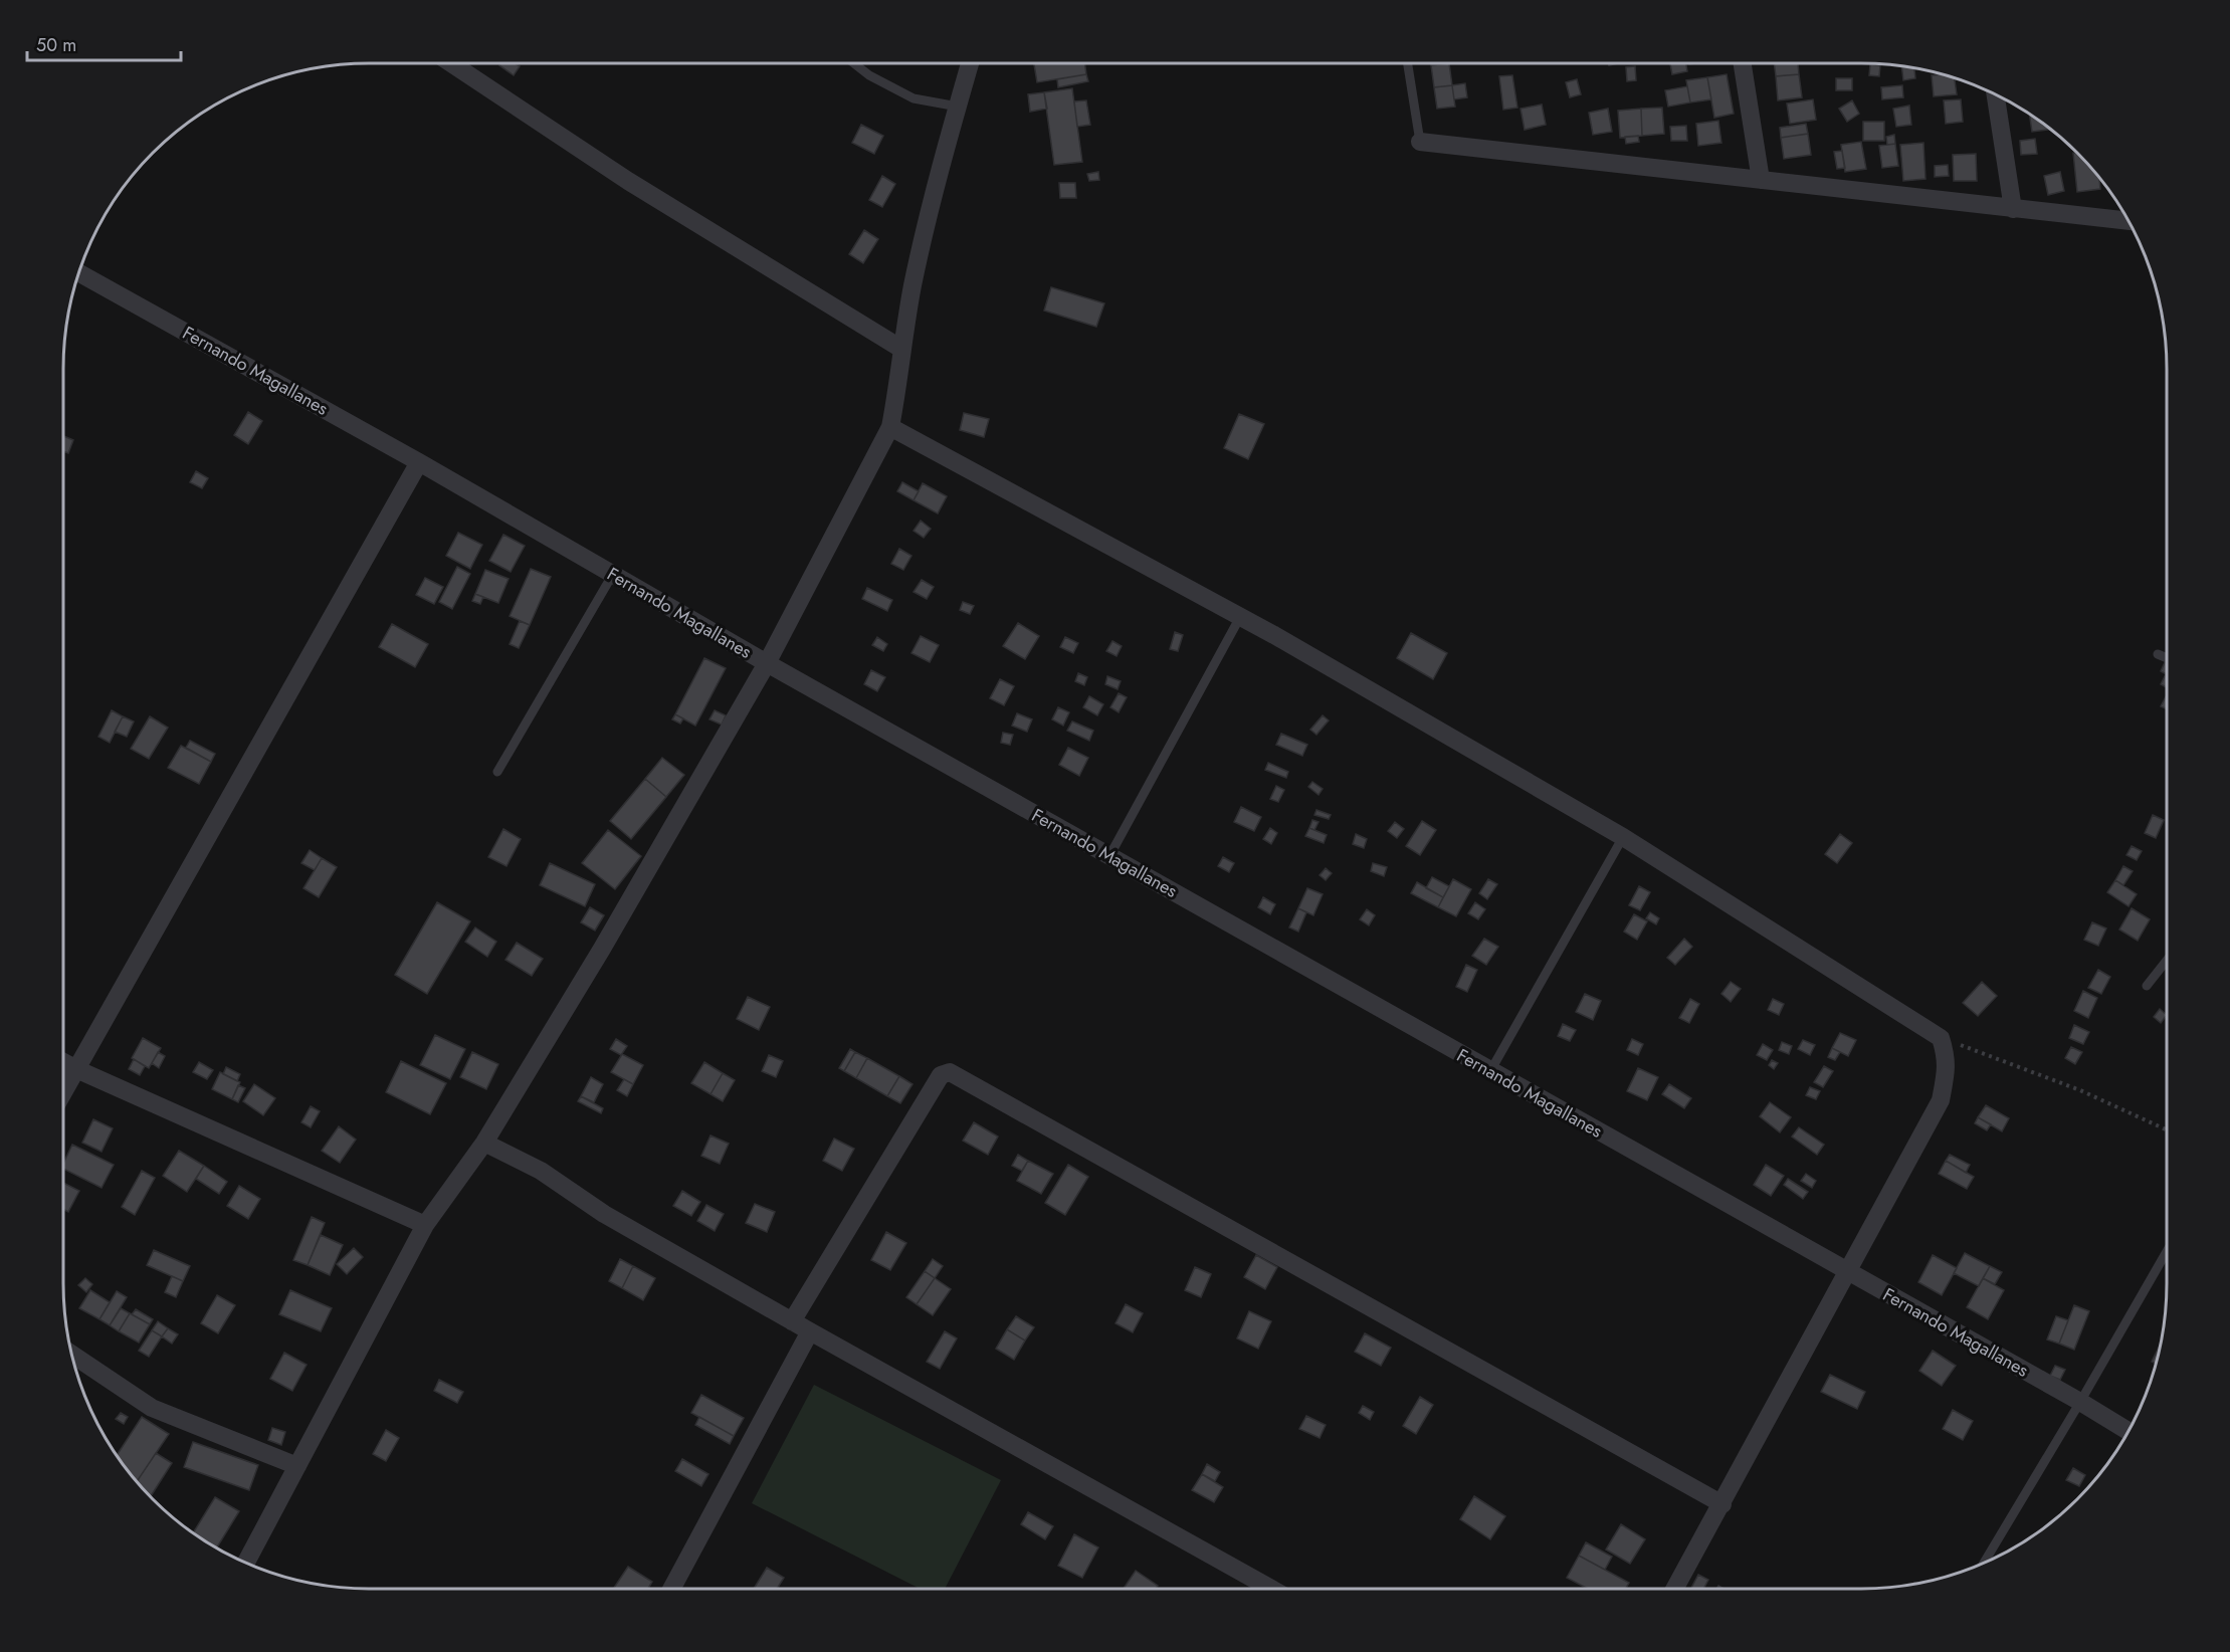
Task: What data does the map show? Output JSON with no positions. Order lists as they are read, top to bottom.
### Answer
{
  "streets": {
    "street": ["Fernando Magallanes"]
  },
  "scale_bar": "50 m"
}
